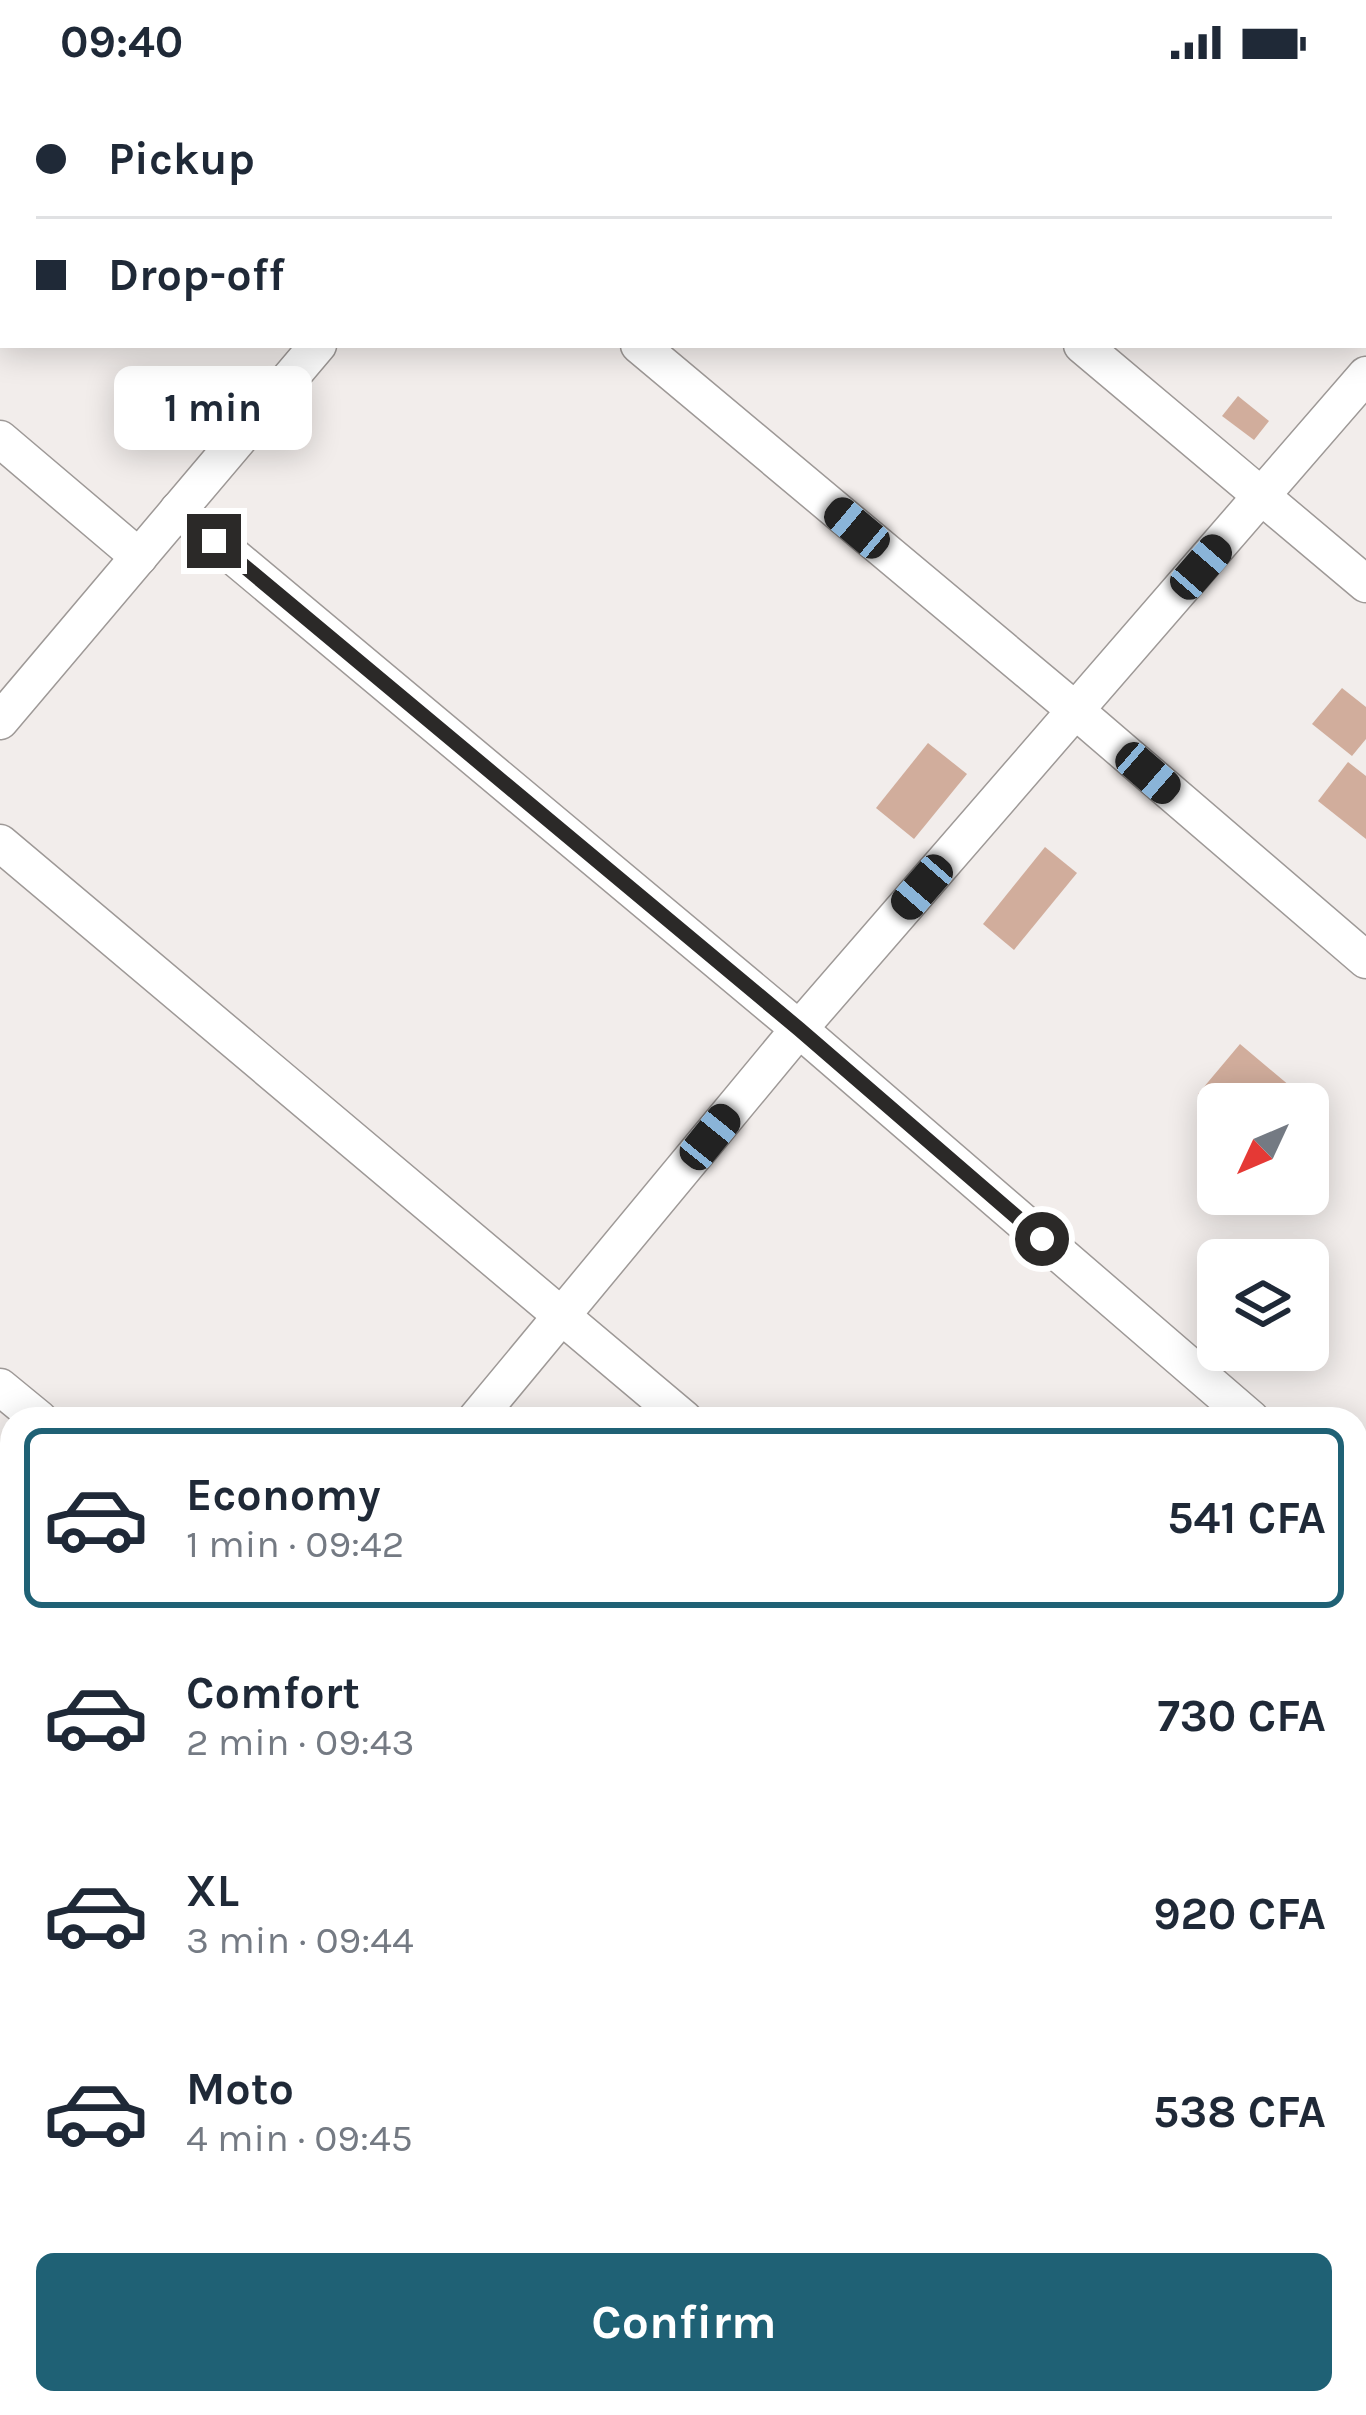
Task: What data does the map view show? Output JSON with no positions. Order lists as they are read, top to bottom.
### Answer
{
  "north": "bottom left",
  "page": {
    "status": "09:40",
    "banner": ["Pickup", "Drop-off"],
    "bubble": "1 min",
    "list": [
      {
        "name": "Economy",
        "note": "1 min · 09:42",
        "value": "541 CFA"
      },
      {
        "name": "Comfort",
        "note": "2 min · 09:43",
        "value": "730 CFA"
      },
      {
        "name": "XL",
        "note": "3 min · 09:44",
        "value": "920 CFA"
      },
      {
        "name": "Moto",
        "note": "4 min · 09:45",
        "value": "538 CFA"
      }
    ],
    "buttons": "Confirm"
  }
}
